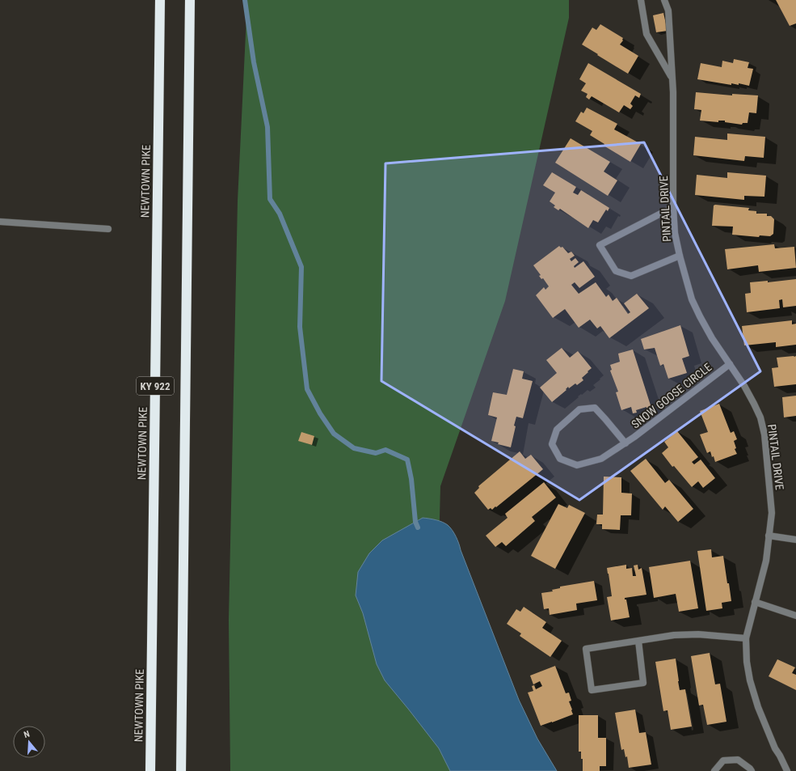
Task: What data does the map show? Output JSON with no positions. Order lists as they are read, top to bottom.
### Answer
{
  "streets": {
    "highway": ["NEWTOWN PIKE", "KY 922"],
    "street": ["PINTAIL DRIVE", "SNOW GOOSE CIRCLE"]
  },
  "crossings": [
    ["PINTAIL DRIVE", "SNOW GOOSE CIRCLE"]
  ],
  "north": "top"
}
